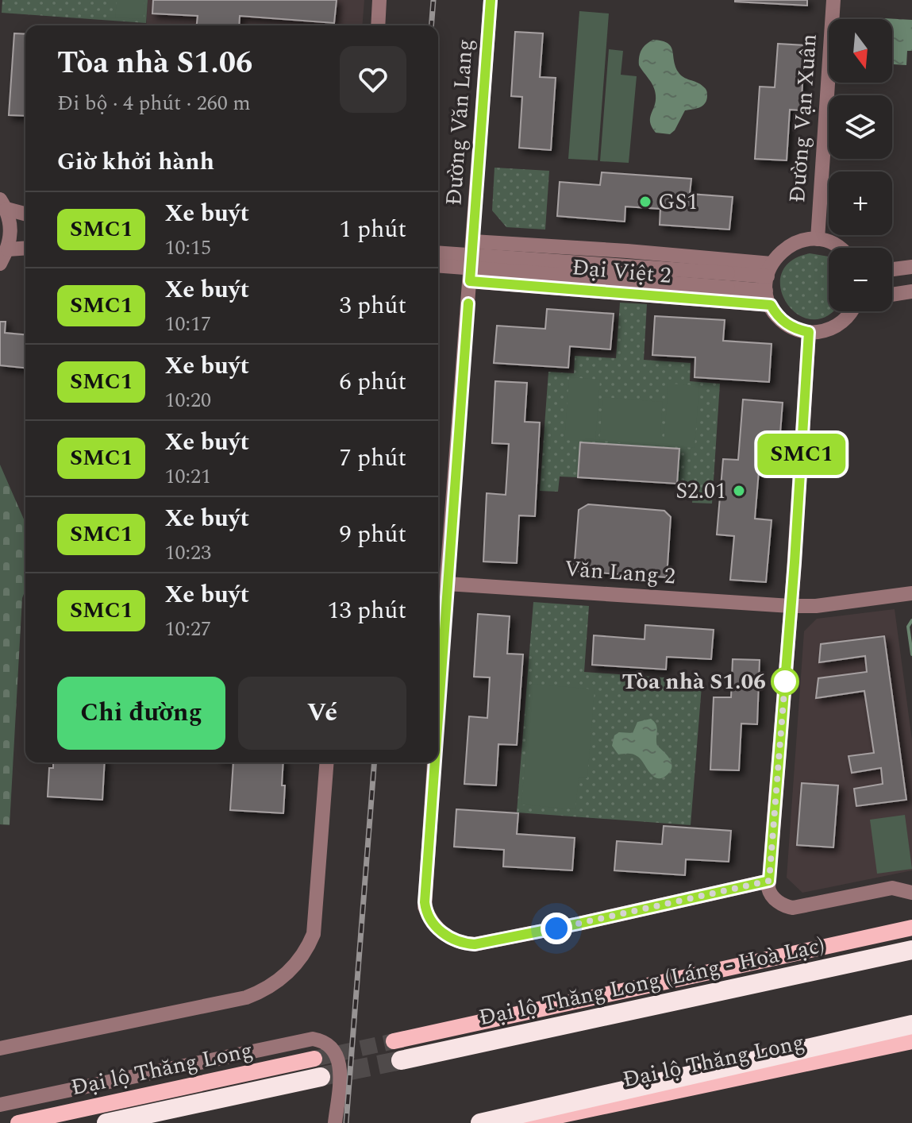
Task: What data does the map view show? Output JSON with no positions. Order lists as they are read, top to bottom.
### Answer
{
  "streets": {
    "highway": ["Đại lộ Thăng Long (Láng - Hoà Lạc)"],
    "main road": ["Đại lộ Thăng Long"],
    "street": [
      "Đường Vạn Xuân",
      "Đường Văn Lang",
      "Đại Việt 2",
      "Văn Lang 2"
    ]
  },
  "crossings": [
    ["Đường Văn Lang", "Đại Việt 2"],
    ["Đường Văn Lang", "Văn Lang 2"]
  ],
  "places": ["GS1", "S2.01", "Tòa nhà S1.06"],
  "lines": ["bus line SMC1"],
  "north": "bottom",
  "page": {
    "on_map": "SMC1",
    "map_buttons": ["+", "−"],
    "heading": [
      ["Tòa nhà S1.06", "Đi bộ · 4 phút · 260 m"],
      "Giờ khởi hành"
    ],
    "list": [
      {
        "mark": "SMC1",
        "name": "Xe buýt",
        "note": "10:15",
        "value": "1 phút"
      },
      {
        "mark": "SMC1",
        "name": "Xe buýt",
        "note": "10:17",
        "value": "3 phút"
      },
      {
        "mark": "SMC1",
        "name": "Xe buýt",
        "note": "10:20",
        "value": "6 phút"
      },
      {
        "mark": "SMC1",
        "name": "Xe buýt",
        "note": "10:21",
        "value": "7 phút"
      },
      {
        "mark": "SMC1",
        "name": "Xe buýt",
        "note": "10:23",
        "value": "9 phút"
      },
      {
        "mark": "SMC1",
        "name": "Xe buýt",
        "note": "10:27",
        "value": "13 phút"
      }
    ],
    "buttons": ["Chỉ đường", "Vé"]
  }
}
